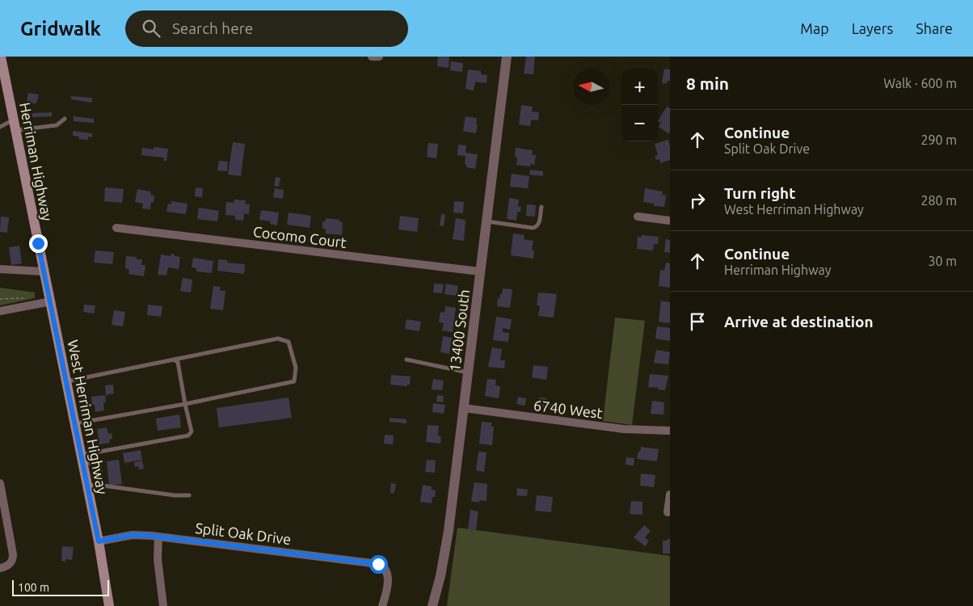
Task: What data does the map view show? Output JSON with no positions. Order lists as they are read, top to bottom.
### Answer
{
  "streets": {
    "main road": ["Herriman Highway", "West Herriman Highway"],
    "street": [
      "Cocomo Court",
      "13400 South",
      "6740 West",
      "Split Oak Drive"
    ]
  },
  "crossings": [
    ["Herriman Highway", "West Herriman Highway"],
    ["Cocomo Court", "13400 South"],
    ["13400 South", "6740 West"],
    ["West Herriman Highway", "Split Oak Drive"]
  ],
  "scale_bar": "100 m",
  "north": "left",
  "page": {
    "header": "Gridwalk",
    "search": "Search here",
    "nav": ["Map", "Layers", "Share"],
    "heading": ["8 min", "Walk · 600 m"],
    "map_buttons": ["+", "−"],
    "list": [
      ["Continue", "Split Oak Drive", "290 m"],
      ["Turn right", "West Herriman Highway", "280 m"],
      ["Continue", "Herriman Highway", "30 m"],
      "Arrive at destination"
    ],
    "scale": "100 m"
  }
}
